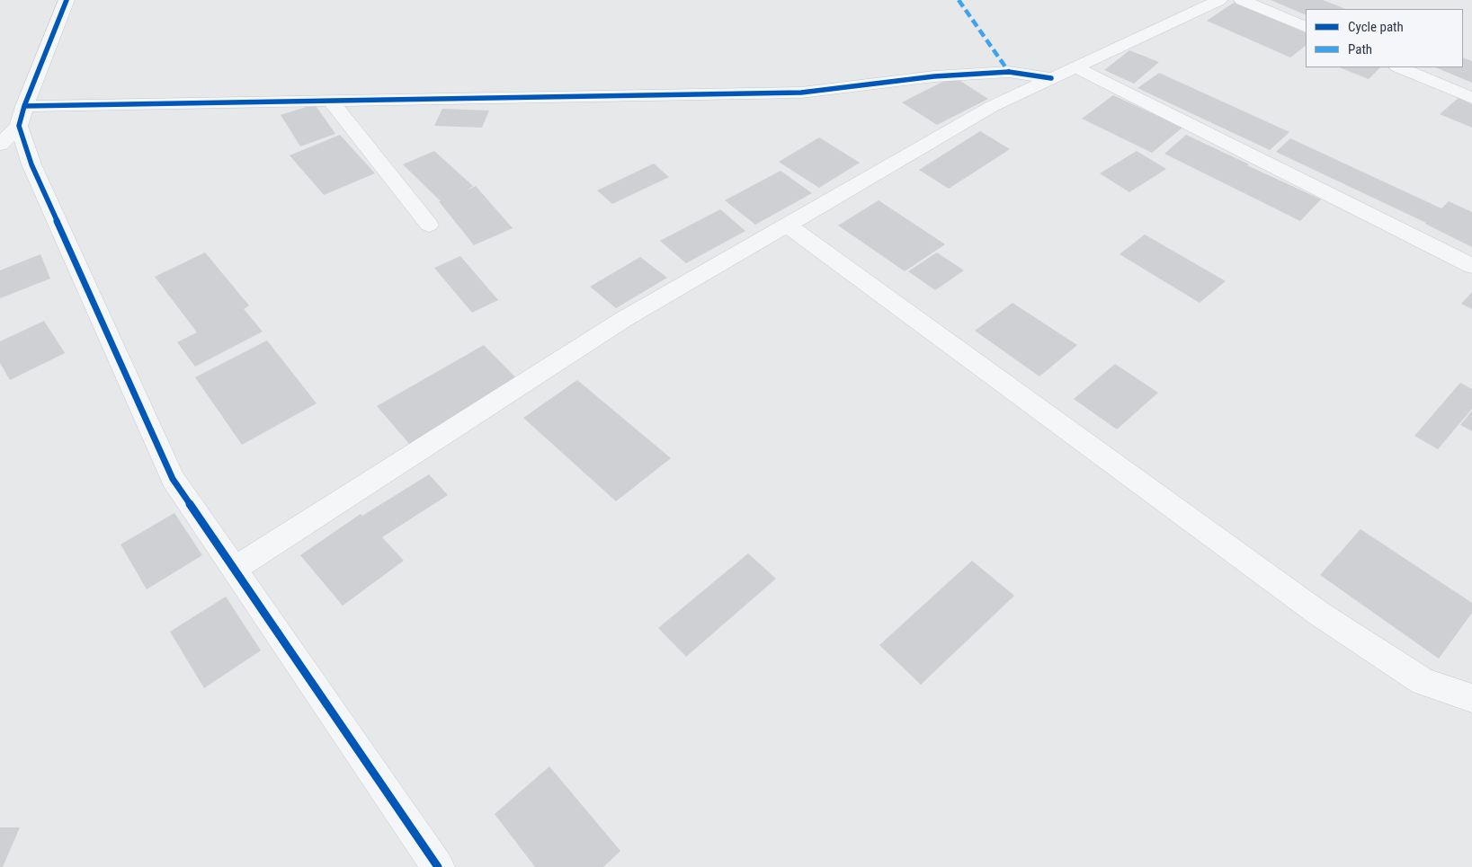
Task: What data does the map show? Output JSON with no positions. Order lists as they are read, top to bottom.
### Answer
{
  "legend": ["Cycle path", "Path"]
}
